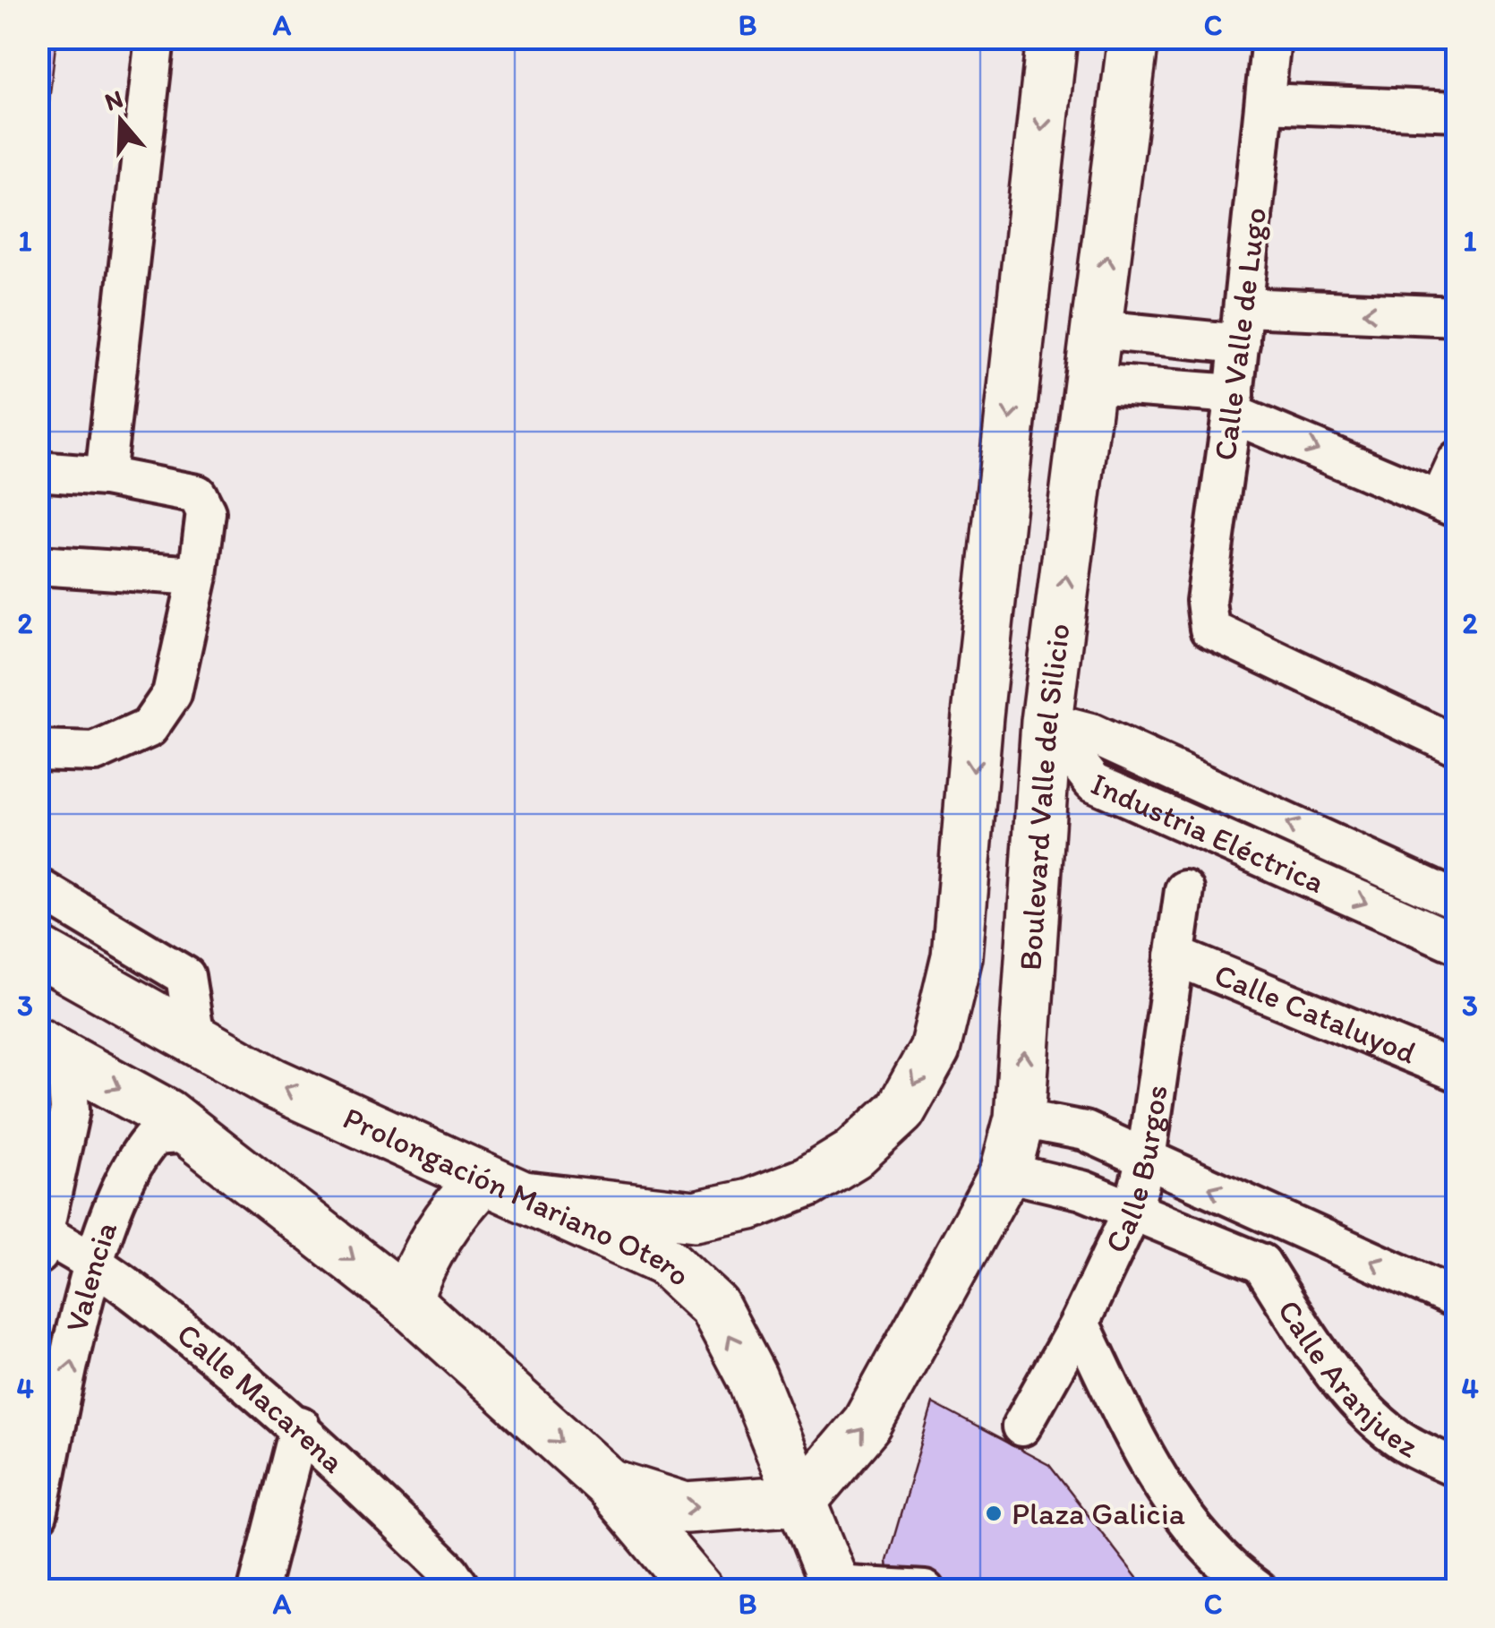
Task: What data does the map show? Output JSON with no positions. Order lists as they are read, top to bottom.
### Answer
{
  "streets": {
    "main road": ["Boulevard Valle del Silicio", "Prolongación Mariano Otero"],
    "street": [
      "Calle Valle de Lugo",
      "Industria Eléctrica",
      "Calle Cataluyod",
      "Calle Burgos",
      "Valencia",
      "Calle Aranjuez",
      "Calle Macarena"
    ]
  },
  "crossings": [
    ["Boulevard Valle del Silicio", "Industria Eléctrica"],
    ["Boulevard Valle del Silicio", "Prolongación Mariano Otero"],
    ["Calle Cataluyod", "Calle Burgos"],
    ["Valencia", "Calle Macarena"]
  ],
  "places": ["Plaza Galicia"],
  "north": "top",
  "grid": {
    "columns": ["A", "B", "C"],
    "rows": [
      "1",
      "2",
      "3",
      "4"
    ]
  }
}
